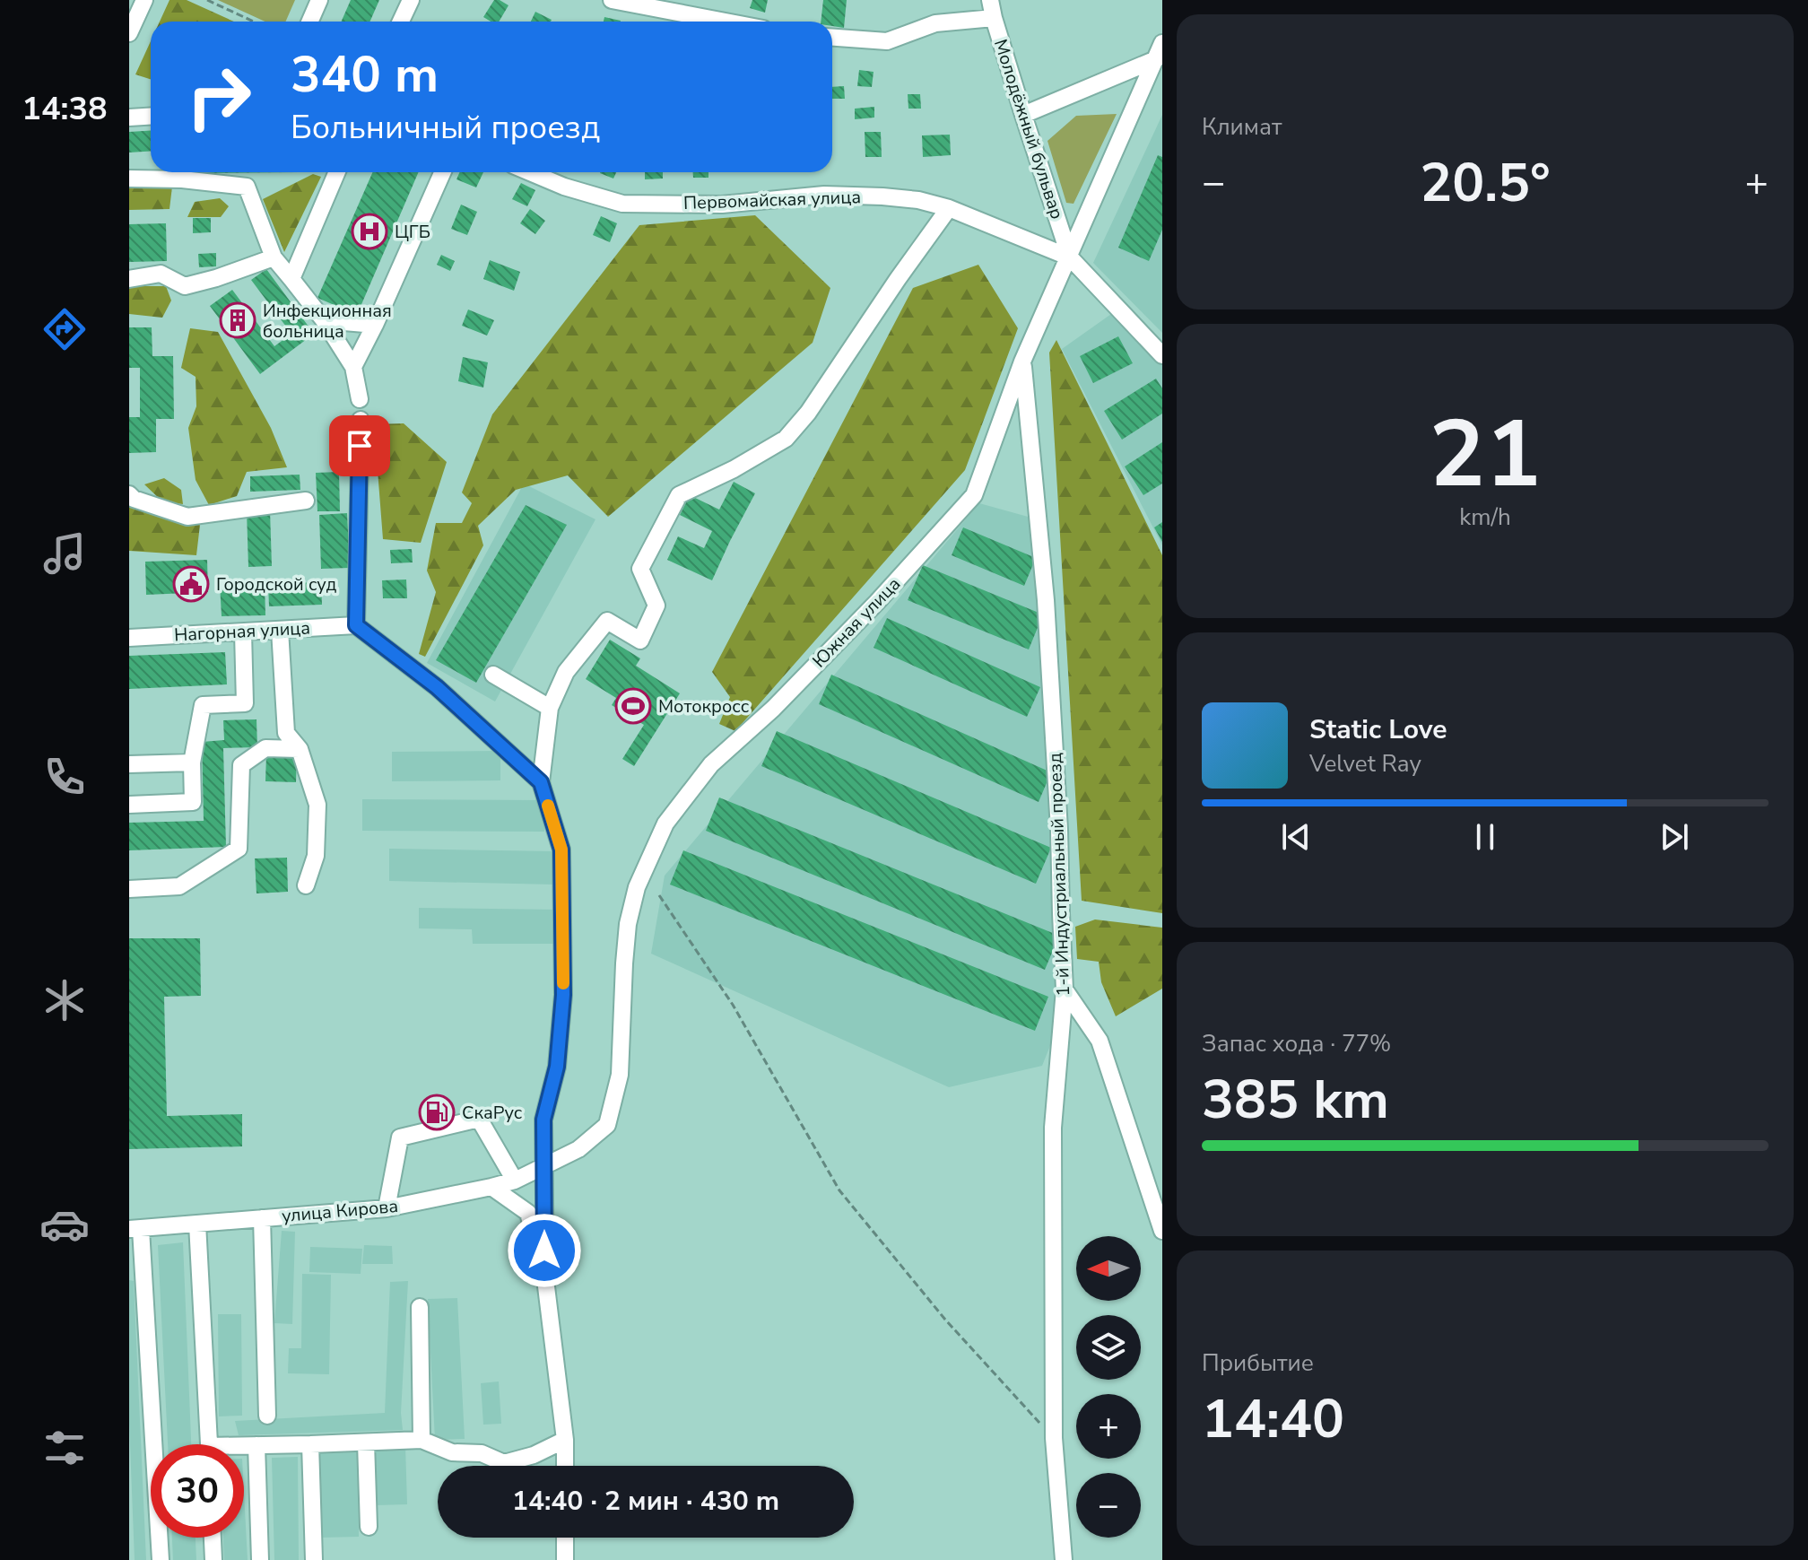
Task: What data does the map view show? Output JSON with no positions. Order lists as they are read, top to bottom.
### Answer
{
  "streets": {
    "street": [
      "Молодёжный бульвар",
      "Первомайская улица",
      "Южная улица",
      "Нагорная улица",
      "1-й Индустриальный проезд",
      "улица Кирова"
    ]
  },
  "crossings": [
    ["Молодёжный бульвар", "Первомайская улица"],
    ["Молодёжный бульвар", "Южная улица"],
    ["Первомайская улица", "Южная улица"],
    ["Южная улица", "1-й Индустриальный проезд"],
    ["Южная улица", "улица Кирова"]
  ],
  "places": {
    "hospital": ["ЦГБ"],
    "building": ["Инфекционная больница"],
    "public building": ["Городской суд"],
    "sports": ["Мотокросс"],
    "fuel station": ["СкаРус"]
  },
  "north": "left",
  "page": {
    "tabs": "14:38",
    "tile": [
      "Климат",
      ["21", "km/h"],
      ["Запас хода · 77%", "385 km"],
      ["Прибытие", "14:40"]
    ],
    "turn": ["340 m", "Больничный проезд"],
    "heat": ["−", "20.5°", "+"],
    "song": ["Static Love", "Velvet Ray"],
    "map_buttons": ["+", "−"],
    "limit": "30",
    "trip": "14:40 · 2 мин · 430 m"
  }
}
